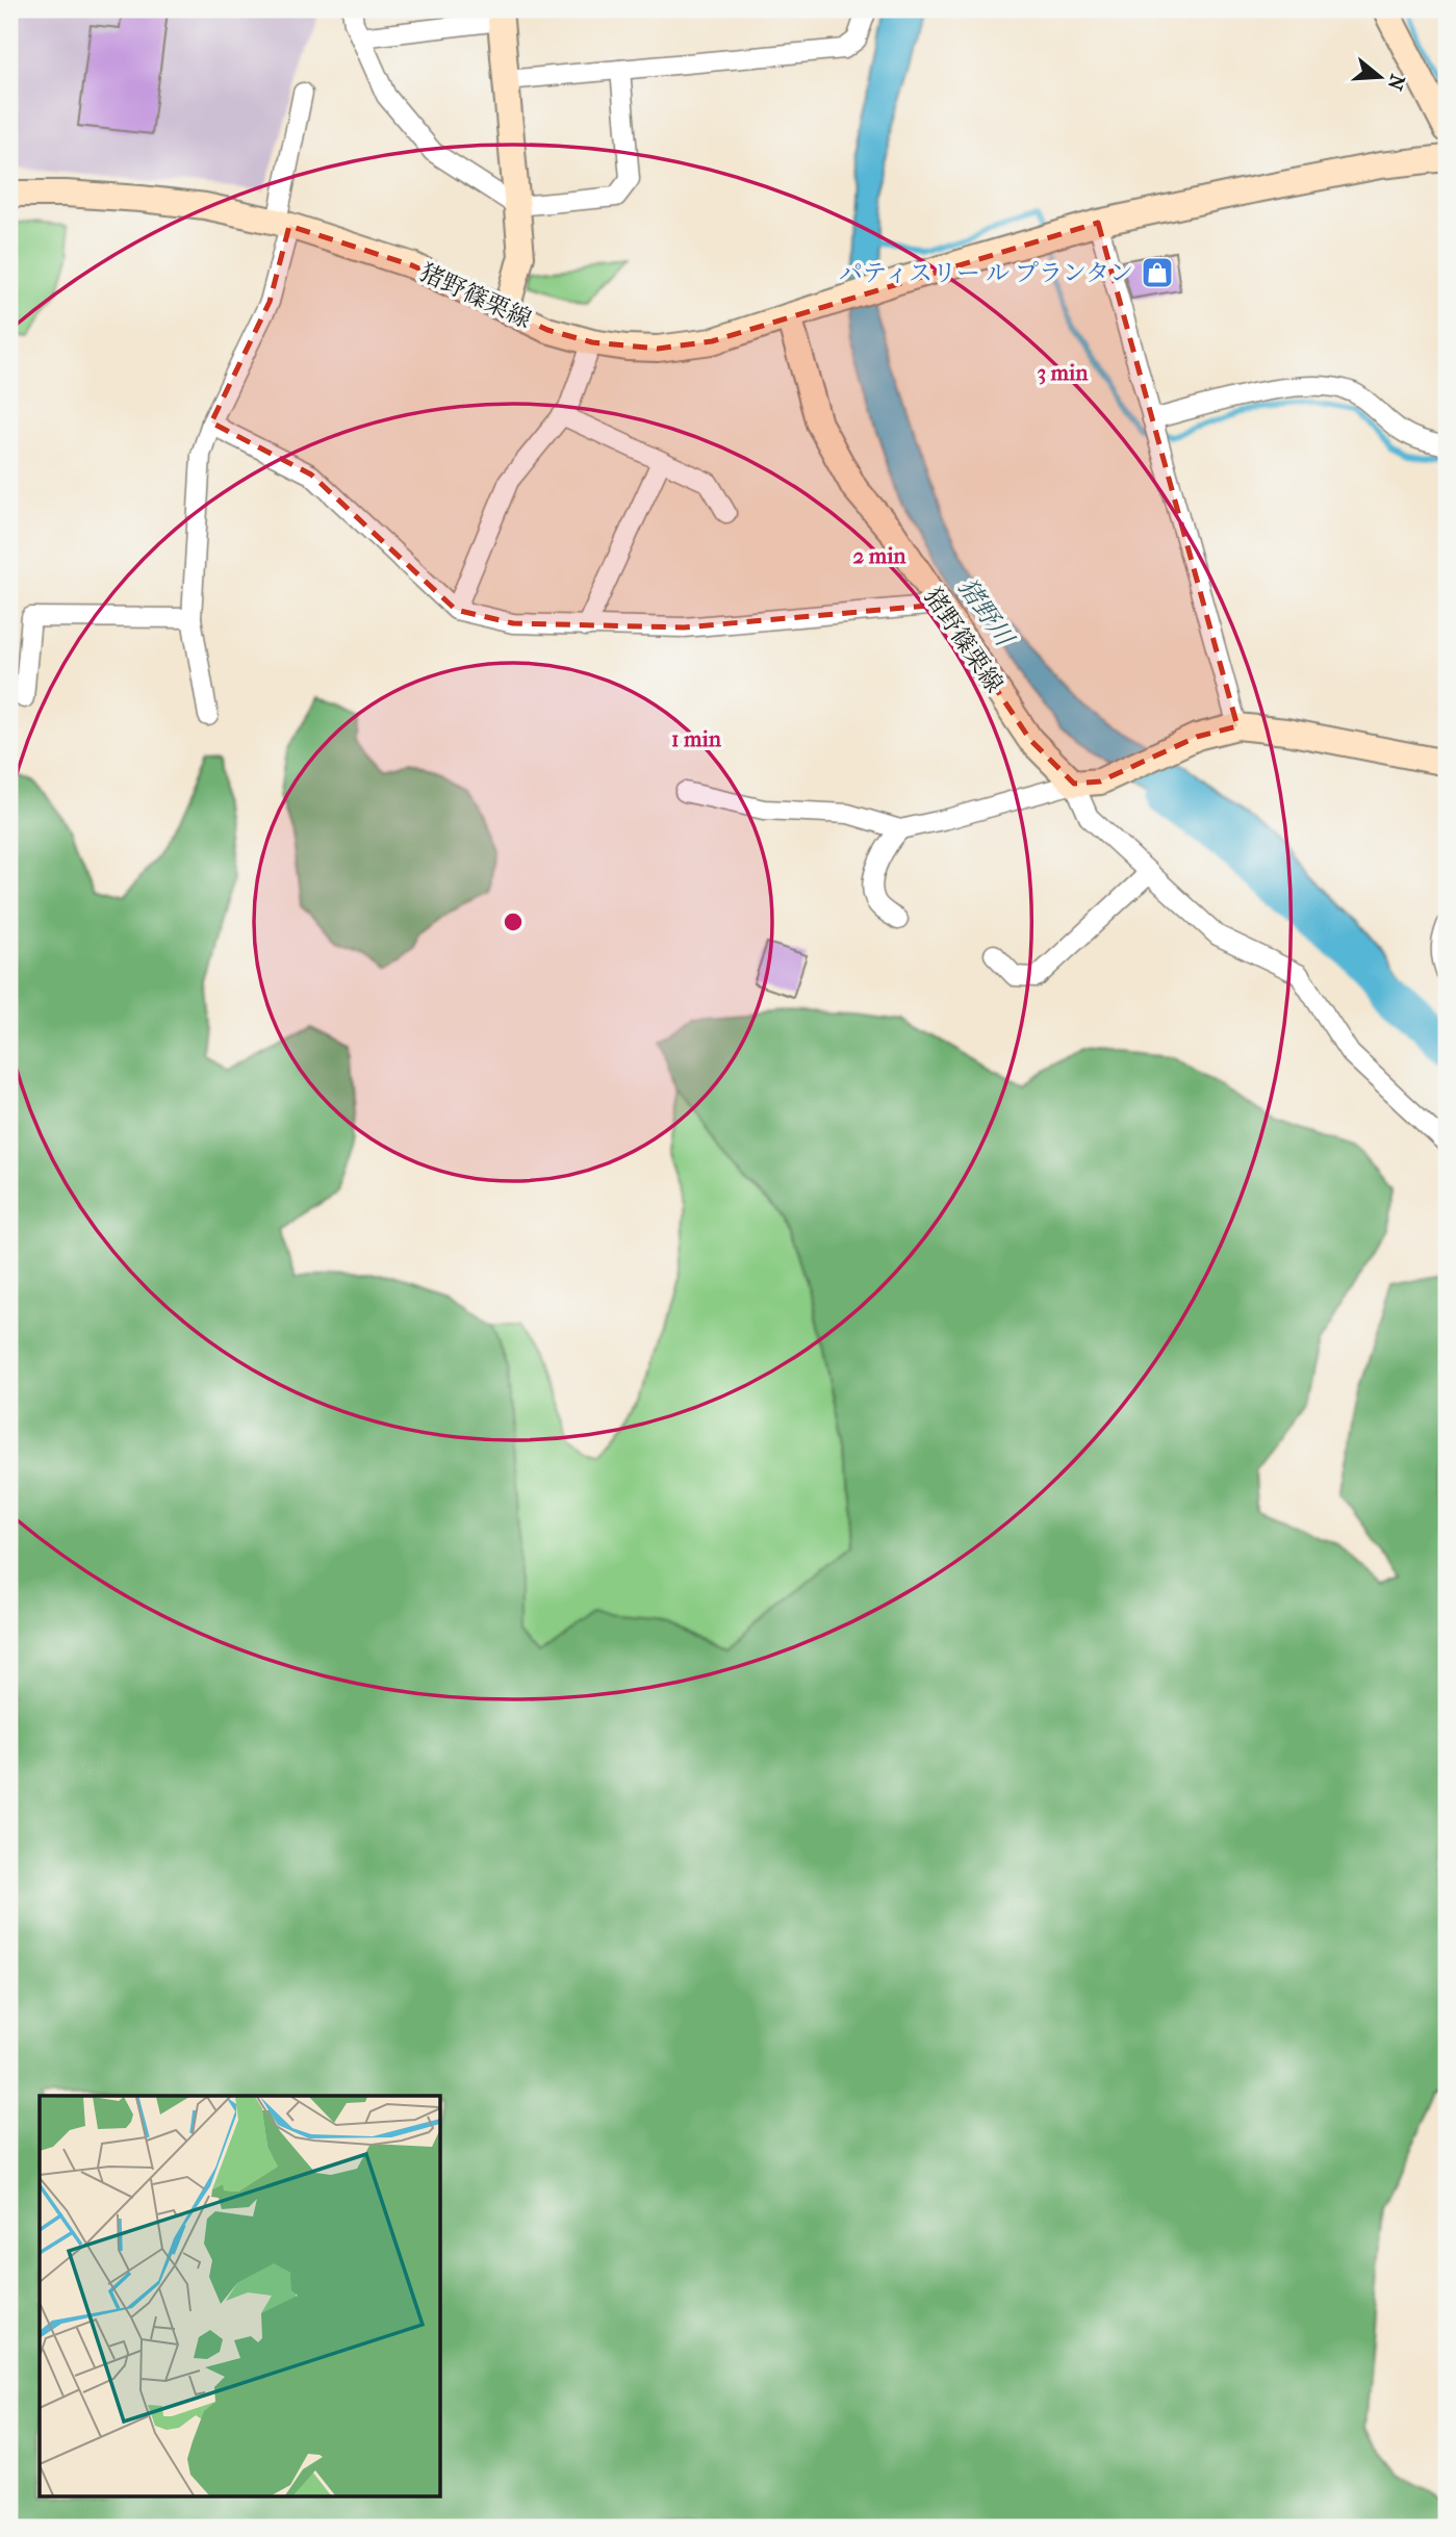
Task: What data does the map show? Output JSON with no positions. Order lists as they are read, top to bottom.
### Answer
{
  "streets": {
    "main road": ["猪野篠栗線"]
  },
  "water": ["猪野川"],
  "places": {
    "shop": ["パティスリー ル プランタン"]
  },
  "north": "right",
  "rings": ["3 min", "2 min", "1 min"]
}
